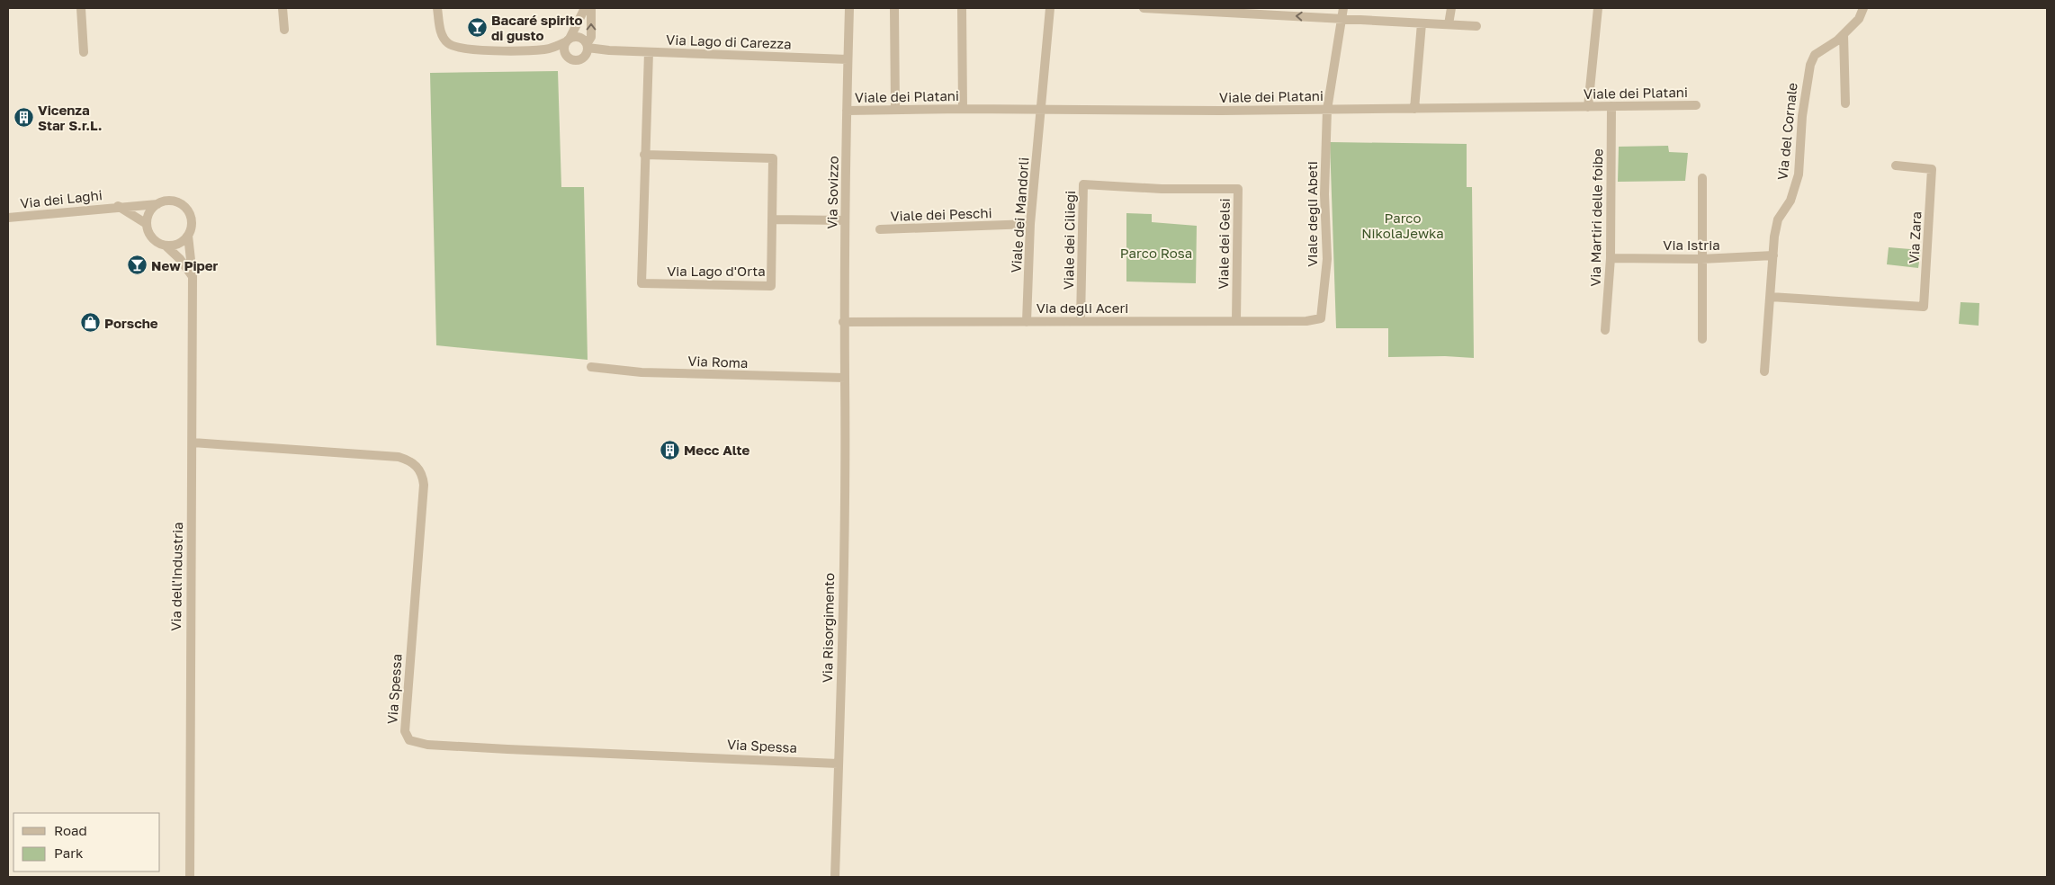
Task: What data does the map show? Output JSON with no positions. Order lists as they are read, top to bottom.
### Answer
{
  "streets": {
    "street": [
      "Via Lago di Carezza",
      "Viale dei Platani",
      "Via del Cornale",
      "Via Sovizzo",
      "Via dei Laghi",
      "Viale dei Peschi",
      "Viale degli Abeti",
      "Viale dei Mandorli",
      "Via Martiri delle foibe",
      "Via Zara",
      "Viale dei Ciliegi",
      "Viale dei Gelsi",
      "Via Istria",
      "Via Lago d'Orta",
      "Via degli Aceri",
      "Via Roma",
      "Via dell'Industria",
      "Via Risorgimento",
      "Via Spessa"
    ]
  },
  "crossings": [
    ["Via Lago di Carezza", "Via Sovizzo"],
    ["Via Lago di Carezza", "Via Lago d'Orta"],
    ["Viale dei Platani", "Via Sovizzo"],
    ["Viale dei Platani", "Viale degli Abeti"],
    ["Viale dei Platani", "Viale dei Mandorli"],
    ["Viale dei Platani", "Via Martiri delle foibe"],
    ["Via del Cornale", "Via Zara"],
    ["Via del Cornale", "Via Istria"],
    ["Via Sovizzo", "Via degli Aceri"],
    ["Via Sovizzo", "Via Roma"],
    ["Via Sovizzo", "Via Risorgimento"],
    ["Via dei Laghi", "Via dell'Industria"],
    ["Viale dei Peschi", "Viale dei Mandorli"],
    ["Viale degli Abeti", "Via degli Aceri"],
    ["Viale dei Mandorli", "Via degli Aceri"],
    ["Via Martiri delle foibe", "Via Istria"],
    ["Viale dei Ciliegi", "Viale dei Gelsi"],
    ["Viale dei Ciliegi", "Via degli Aceri"],
    ["Viale dei Gelsi", "Via degli Aceri"],
    ["Via Roma", "Via Risorgimento"],
    ["Via dell'Industria", "Via Spessa"],
    ["Via Risorgimento", "Via Spessa"]
  ],
  "parks": ["Parco NikolaJewka", "Parco Rosa"],
  "places": {
    "bar": ["Bacaré spirito di gusto", "New Piper"],
    "building": ["Vicenza Star S.r.L.", "Mecc Alte"],
    "shop": ["Porsche"]
  },
  "legend": ["Road", "Park"]
}
